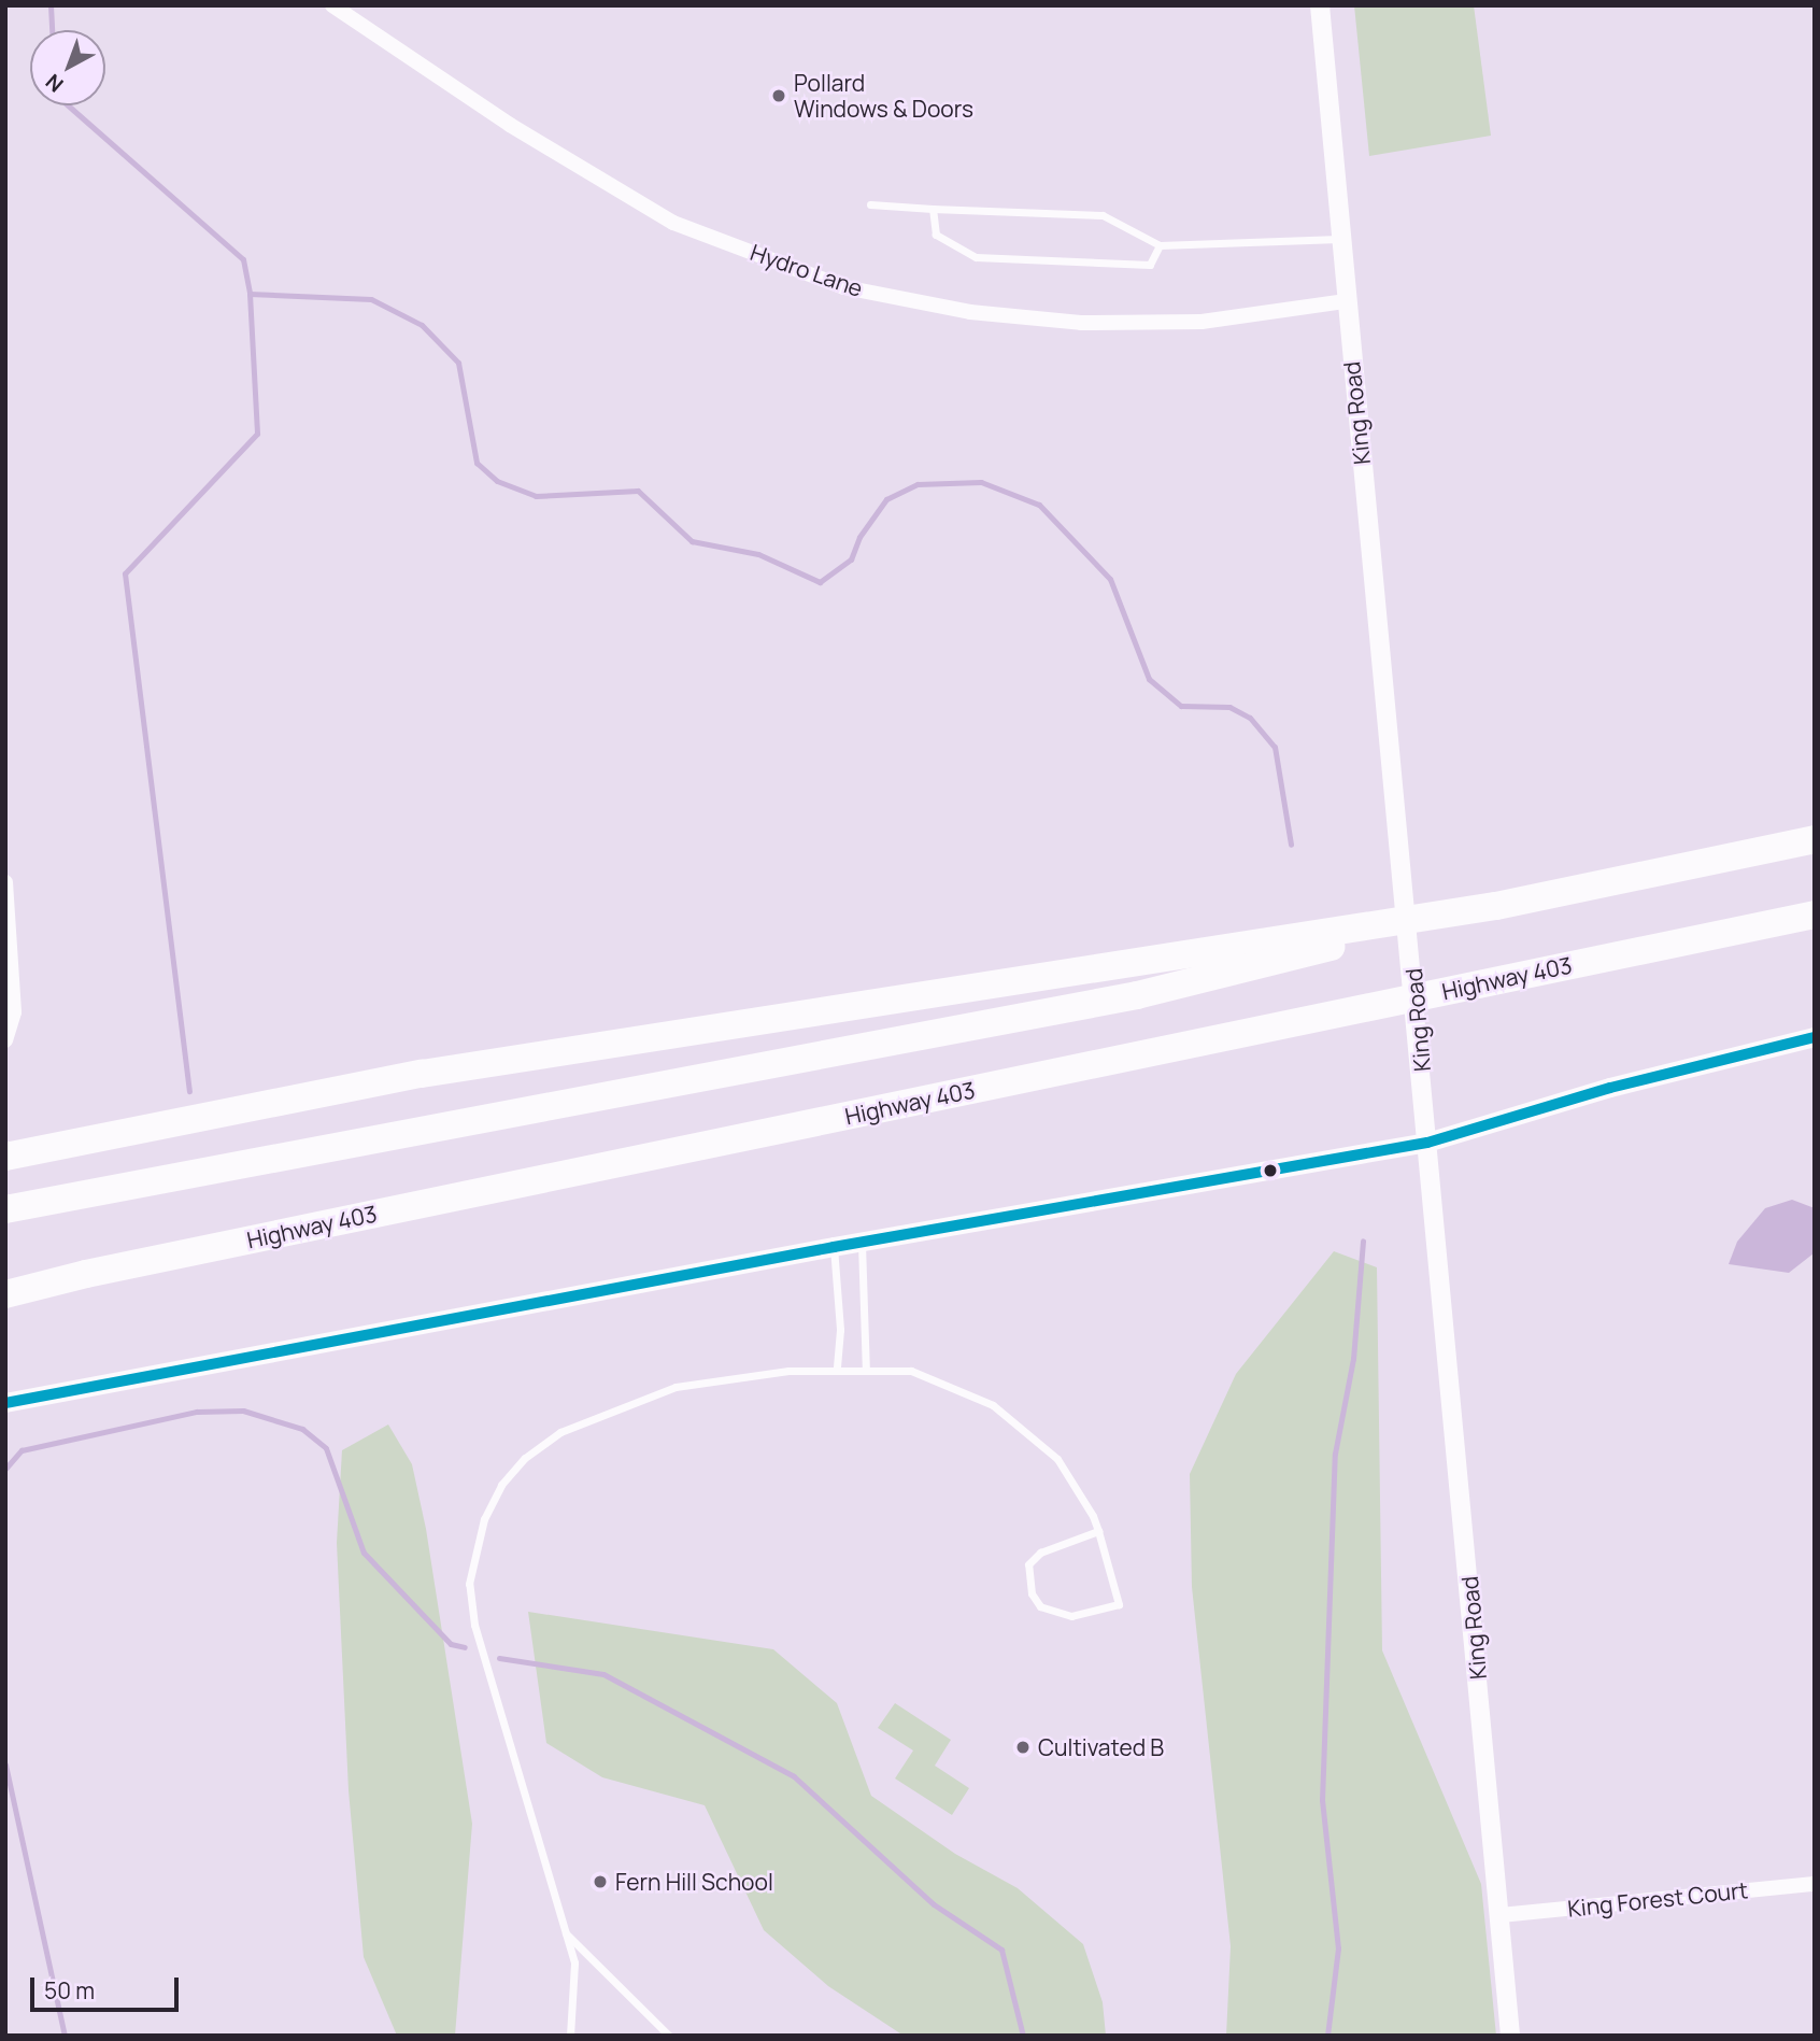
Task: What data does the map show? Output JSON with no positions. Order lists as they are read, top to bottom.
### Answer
{
  "streets": {
    "highway": ["Highway 403"],
    "street": ["Hydro Lane", "King Road", "King Forest Court"]
  },
  "crossings": [
    ["Hydro Lane", "King Road"],
    ["King Road", "King Forest Court"]
  ],
  "places": ["Pollard Windows & Doors", "Cultivated B", "Fern Hill School"],
  "scale_bar": "50 m",
  "north": "bottom left"
}
